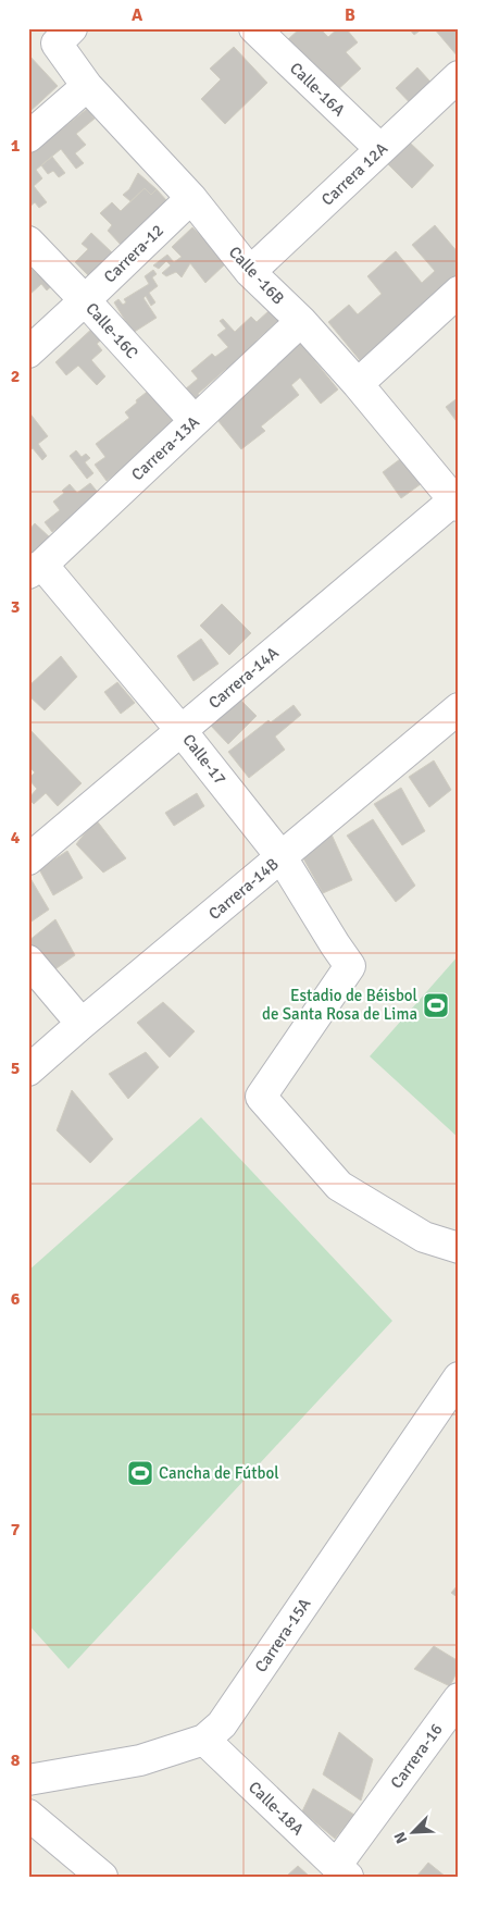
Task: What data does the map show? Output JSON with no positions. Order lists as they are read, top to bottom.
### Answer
{
  "streets": {
    "street": [
      "Calle-16A",
      "Carrera 12A",
      "Carrera-12",
      "Calle -16B",
      "Calle-16C",
      "Carrera-13A",
      "Carrera-14A",
      "Calle-17",
      "Carrera-14B",
      "Carrera-15A",
      "Carrera-16",
      "Calle-18A"
    ]
  },
  "crossings": [
    ["Calle-16A", "Carrera 12A"],
    ["Carrera 12A", "Calle -16B"],
    ["Carrera-12", "Calle -16B"],
    ["Carrera-12", "Calle-16C"],
    ["Calle -16B", "Carrera-13A"],
    ["Calle -16B", "Carrera-14A"],
    ["Calle-16C", "Carrera-13A"],
    ["Carrera-13A", "Calle-17"],
    ["Carrera-14A", "Calle-17"],
    ["Calle-17", "Carrera-14B"],
    ["Carrera-15A", "Calle-18A"],
    ["Carrera-16", "Calle-18A"]
  ],
  "places": {
    "sports": ["Estadio de Béisbol de Santa Rosa de Lima", "Cancha de Fútbol"]
  },
  "north": "bottom left",
  "grid": {
    "columns": ["A", "B"],
    "rows": [
      "1",
      "2",
      "3",
      "4",
      "5",
      "6",
      "7",
      "8"
    ]
  }
}
